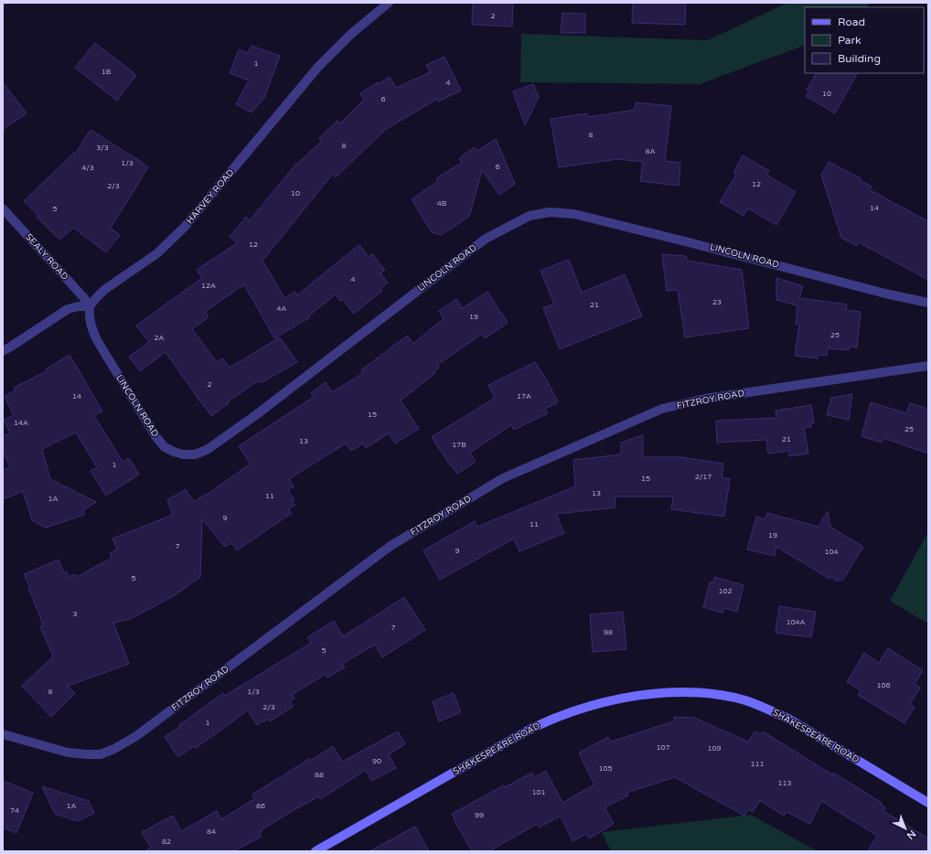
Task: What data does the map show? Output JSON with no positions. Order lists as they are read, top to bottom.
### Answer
{
  "streets": {
    "street": [
      "HARVEY ROAD",
      "LINCOLN ROAD",
      "SEALY ROAD",
      "FITZROY ROAD",
      "SHAKESPEARE ROAD"
    ]
  },
  "crossings": [
    ["HARVEY ROAD", "LINCOLN ROAD"],
    ["HARVEY ROAD", "SEALY ROAD"],
    ["LINCOLN ROAD", "SEALY ROAD"]
  ],
  "house_numbers": [
    "2",
    "1",
    "1B",
    "4",
    "10",
    "6",
    "8",
    "8",
    "3/3",
    "8A",
    "1/3",
    "6",
    "4/3",
    "12",
    "2/3",
    "10",
    "4B",
    "14",
    "5",
    "12",
    "4",
    "12A",
    "23",
    "21",
    "4A",
    "19",
    "25",
    "2A",
    "2",
    "14",
    "17A",
    "15",
    "14A",
    "25",
    "21",
    "13",
    "17B",
    "1",
    "2/17",
    "15",
    "13",
    "11",
    "1A",
    "9",
    "11",
    "19",
    "7",
    "9",
    "104",
    "5",
    "102",
    "3",
    "104A",
    "7",
    "98",
    "5",
    "106",
    "8",
    "1/3",
    "2/3",
    "1",
    "107",
    "109",
    "90",
    "111",
    "105",
    "88",
    "113",
    "101",
    "1A",
    "86",
    "74",
    "99",
    "84",
    "82"
  ],
  "legend": ["Road", "Park", "Building"],
  "north": "bottom right"
}
